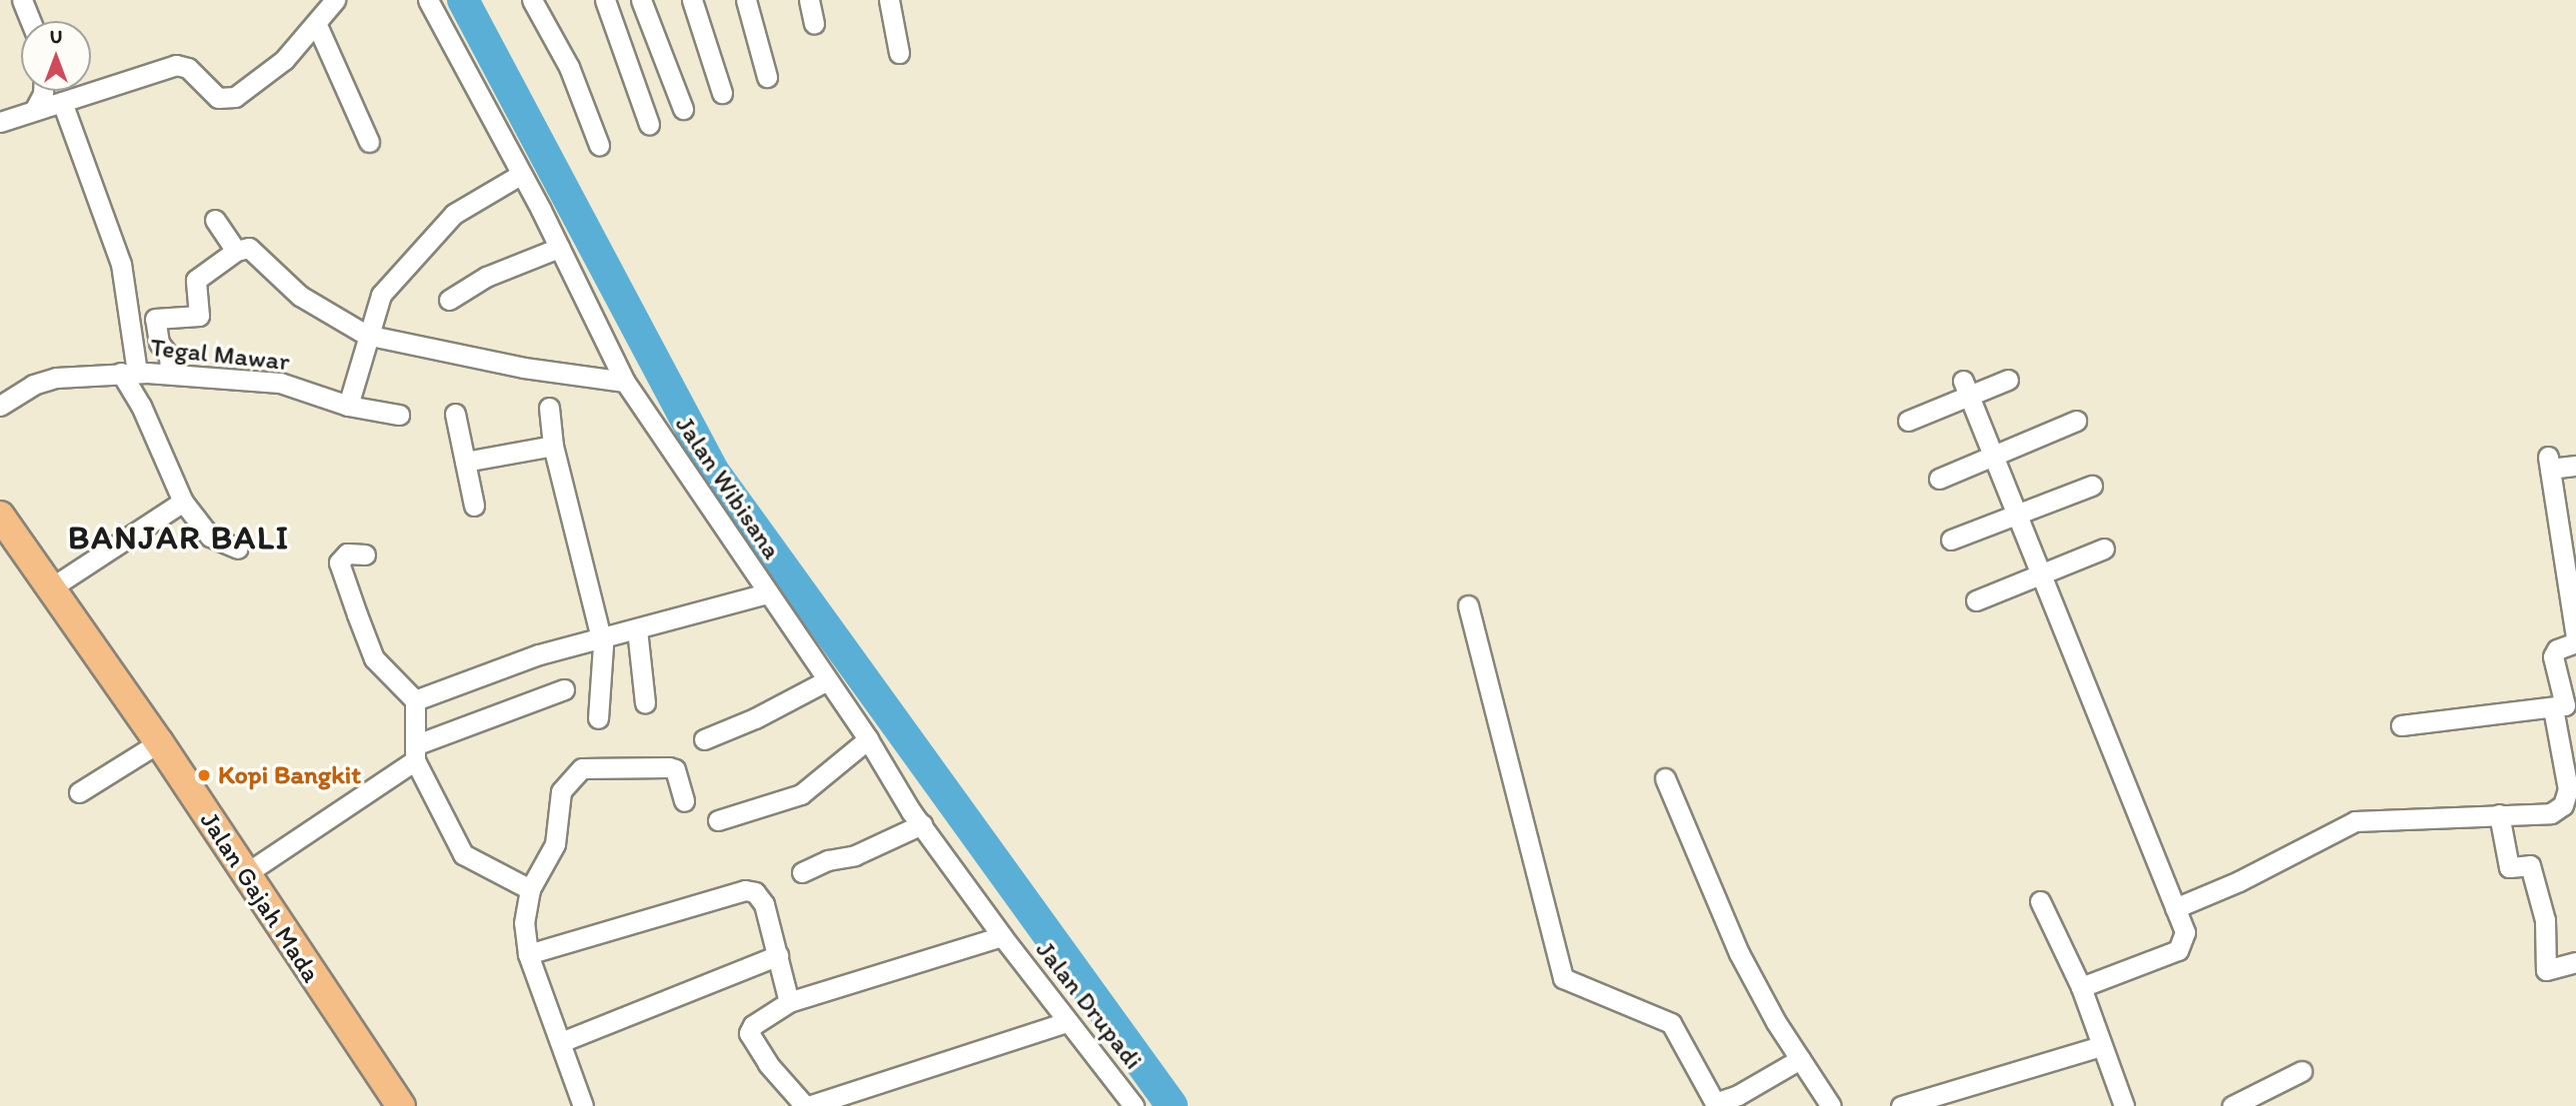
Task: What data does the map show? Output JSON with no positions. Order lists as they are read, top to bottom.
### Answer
{
  "streets": {
    "highway": ["Jalan Gajah Mada"],
    "street": ["Tegal Mawar", "Jalan Wibisana", "Jalan Drupadi"]
  },
  "crossings": [
    ["Jalan Wibisana", "Jalan Drupadi"]
  ],
  "districts": ["BANJAR BALI"],
  "places": ["Kopi Bangkit"],
  "north": "top"
}
